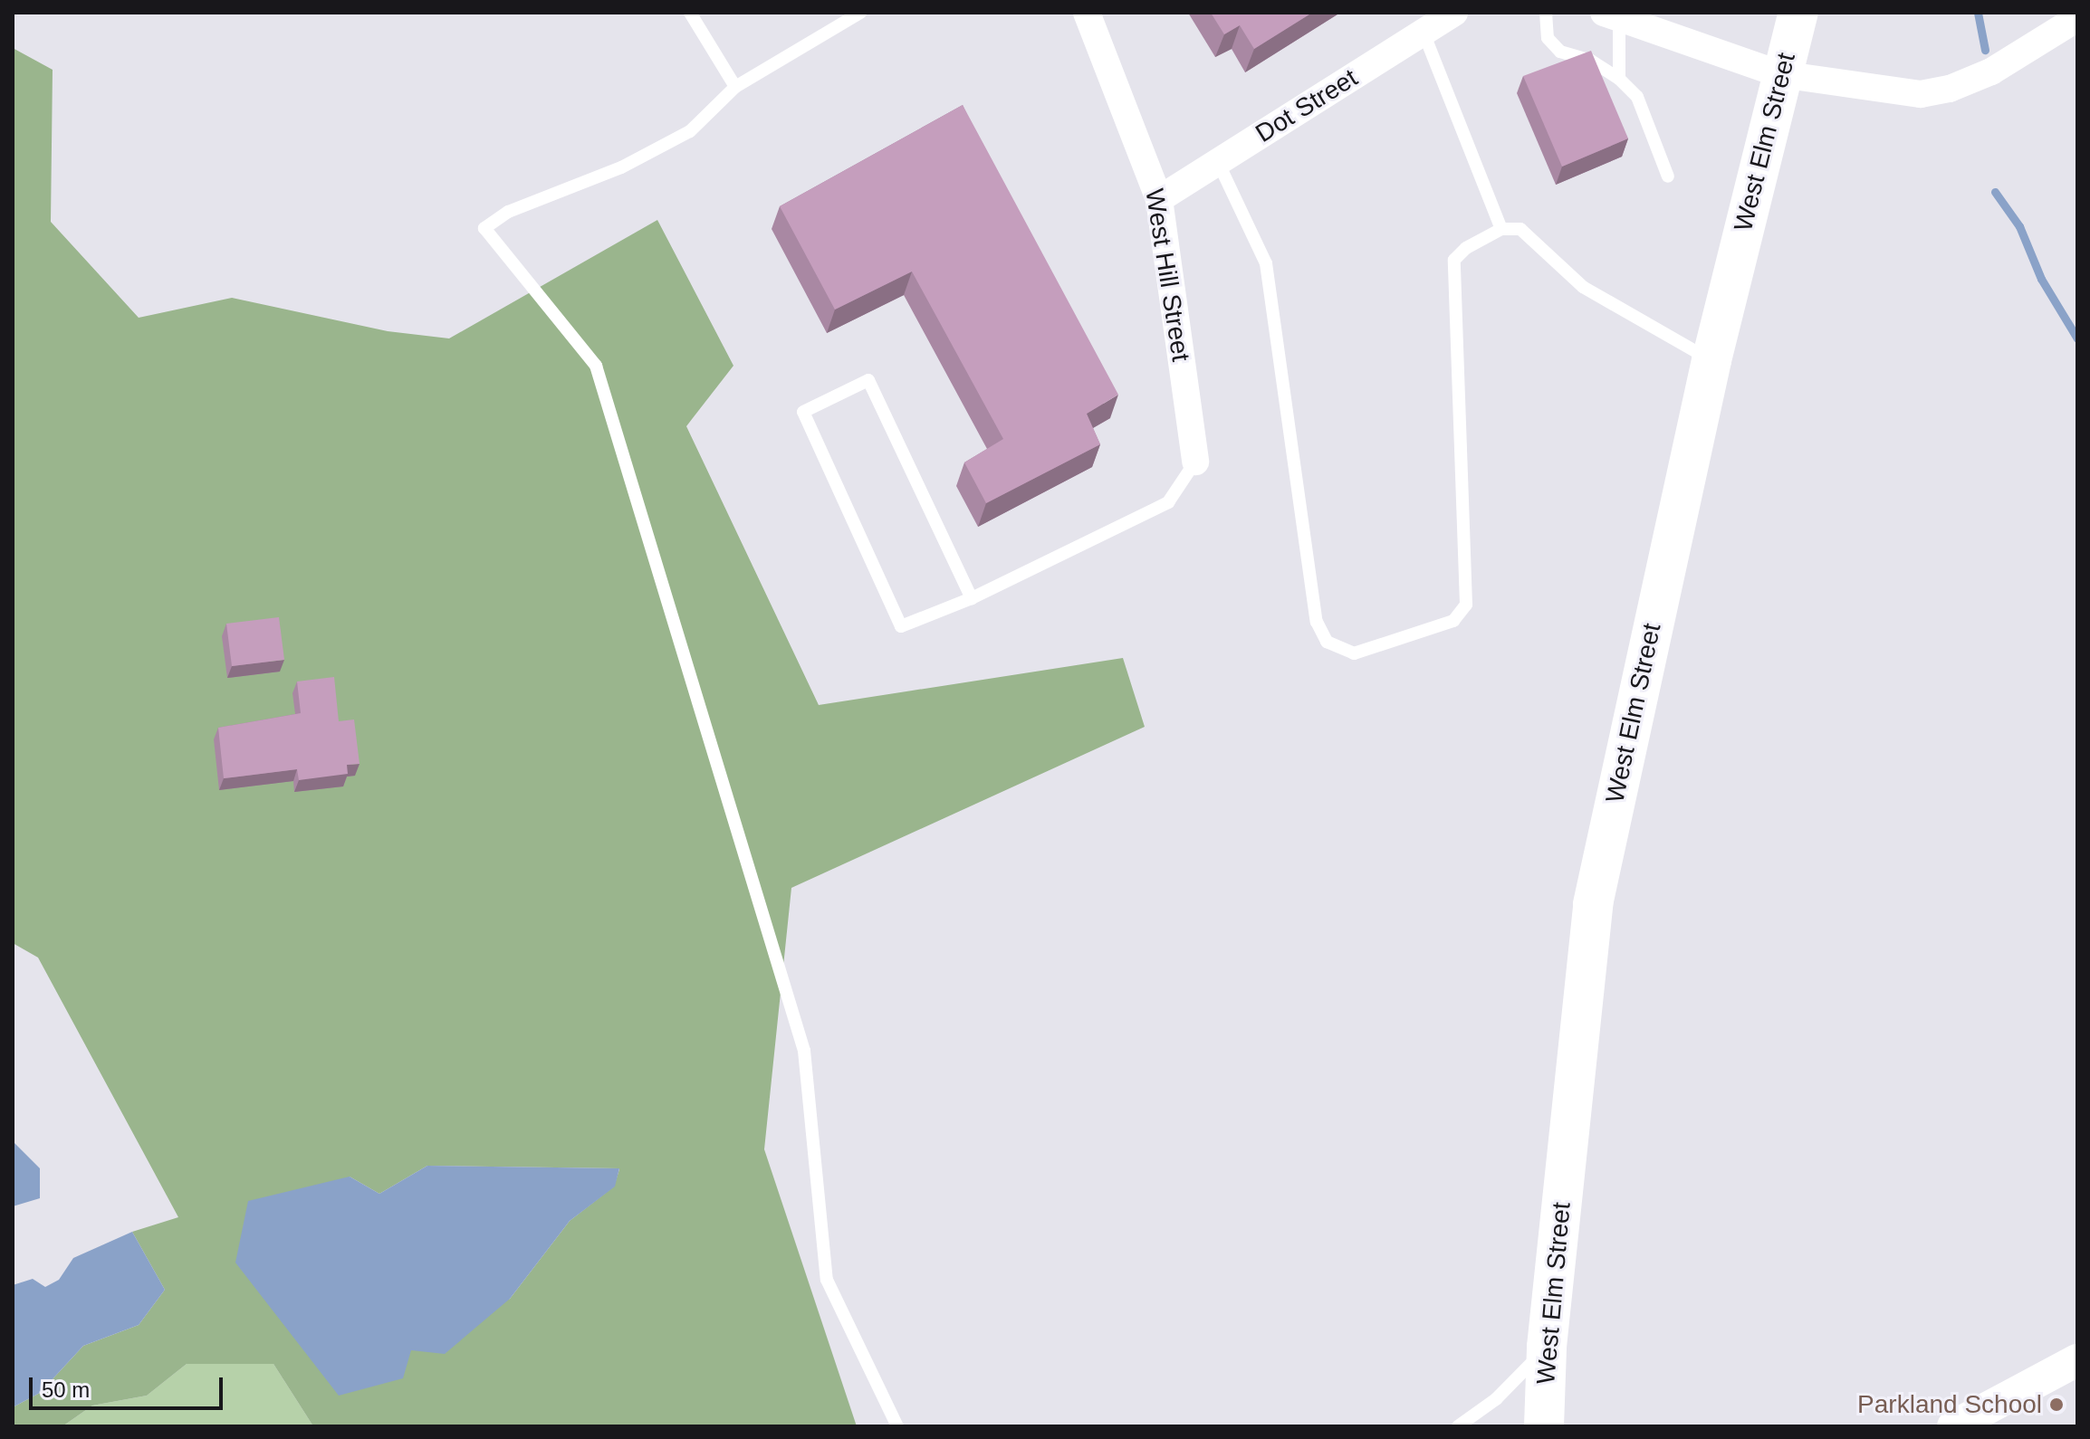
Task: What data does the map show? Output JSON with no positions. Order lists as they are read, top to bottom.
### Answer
{
  "streets": {
    "main road": ["West Elm Street"],
    "street": ["Dot Street", "West Hill Street"]
  },
  "crossings": [
    ["Dot Street", "West Hill Street"]
  ],
  "places": ["Parkland School"],
  "scale_bar": "50 m"
}
